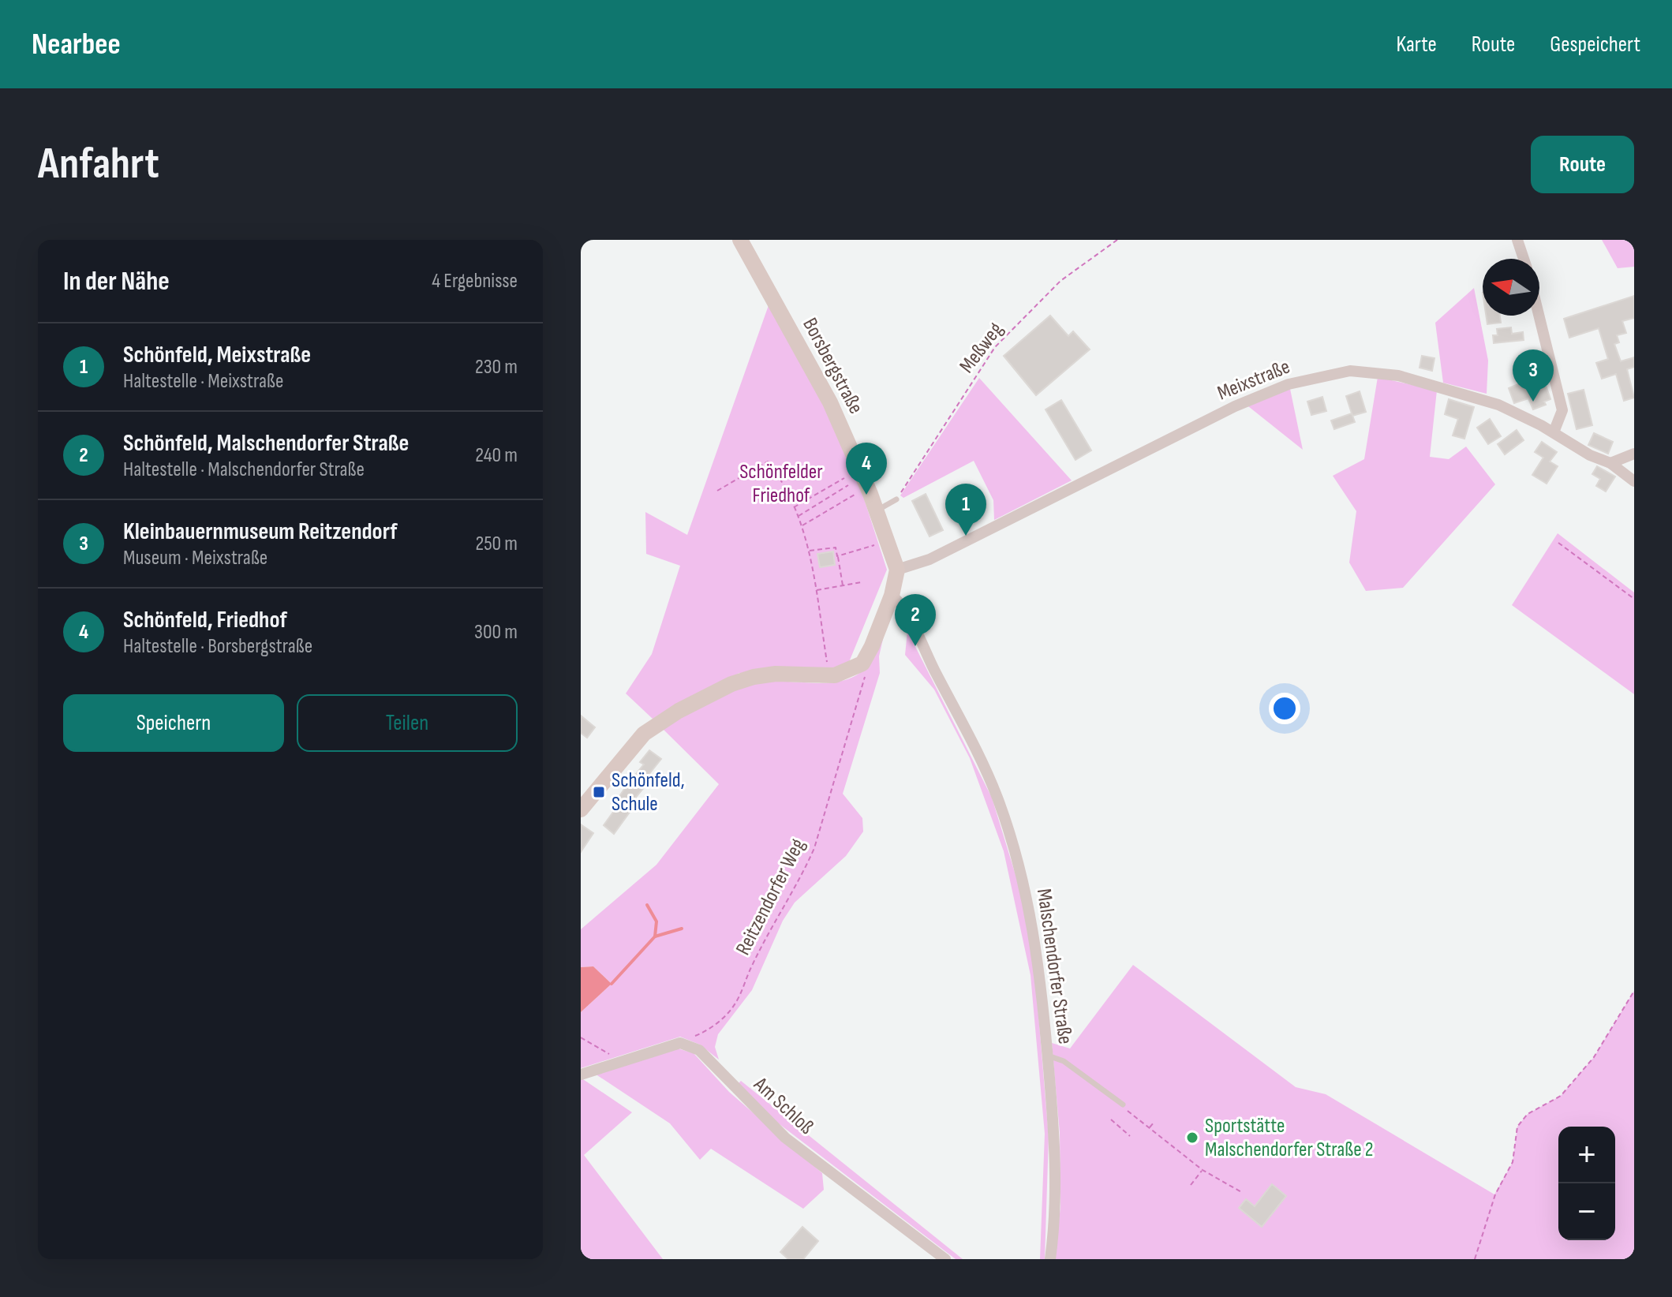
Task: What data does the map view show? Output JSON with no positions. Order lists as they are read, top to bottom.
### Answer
{
  "streets": {
    "street": [
      "Borsbergstraße",
      "Meixstraße",
      "Malschendorfer Straße",
      "Am Schloß"
    ],
    "path": ["Meßweg", "Reitzendorfer Weg"]
  },
  "crossings": [
    ["Borsbergstraße", "Meixstraße"],
    ["Reitzendorfer Weg", "Am Schloß"]
  ],
  "parks": ["Schönfelder Friedhof"],
  "places": {
    "transit": ["Schönfeld, Schule"],
    "other": ["Sportstätte Malschendorfer Straße 2"]
  },
  "north": "left",
  "page": {
    "header": "Nearbee",
    "nav": ["Karte", "Route", "Gespeichert"],
    "buttons": [
      "Route",
      ["Speichern", "Teilen"]
    ],
    "title": "Anfahrt",
    "heading": ["In der Nähe", "4 Ergebnisse"],
    "list": [
      {
        "mark": "1",
        "name": "Schönfeld, Meixstraße",
        "note": "Haltestelle · Meixstraße",
        "value": "230 m"
      },
      {
        "mark": "2",
        "name": "Schönfeld, Malschendorfer Straße",
        "note": "Haltestelle · Malschendorfer Straße",
        "value": "240 m"
      },
      {
        "mark": "3",
        "name": "Kleinbauernmuseum Reitzendorf",
        "note": "Museum · Meixstraße",
        "value": "250 m"
      },
      {
        "mark": "4",
        "name": "Schönfeld, Friedhof",
        "note": "Haltestelle · Borsbergstraße",
        "value": "300 m"
      }
    ],
    "pins": [
      "3",
      "4",
      "1",
      "2"
    ],
    "map_buttons": ["+", "−"]
  }
}
